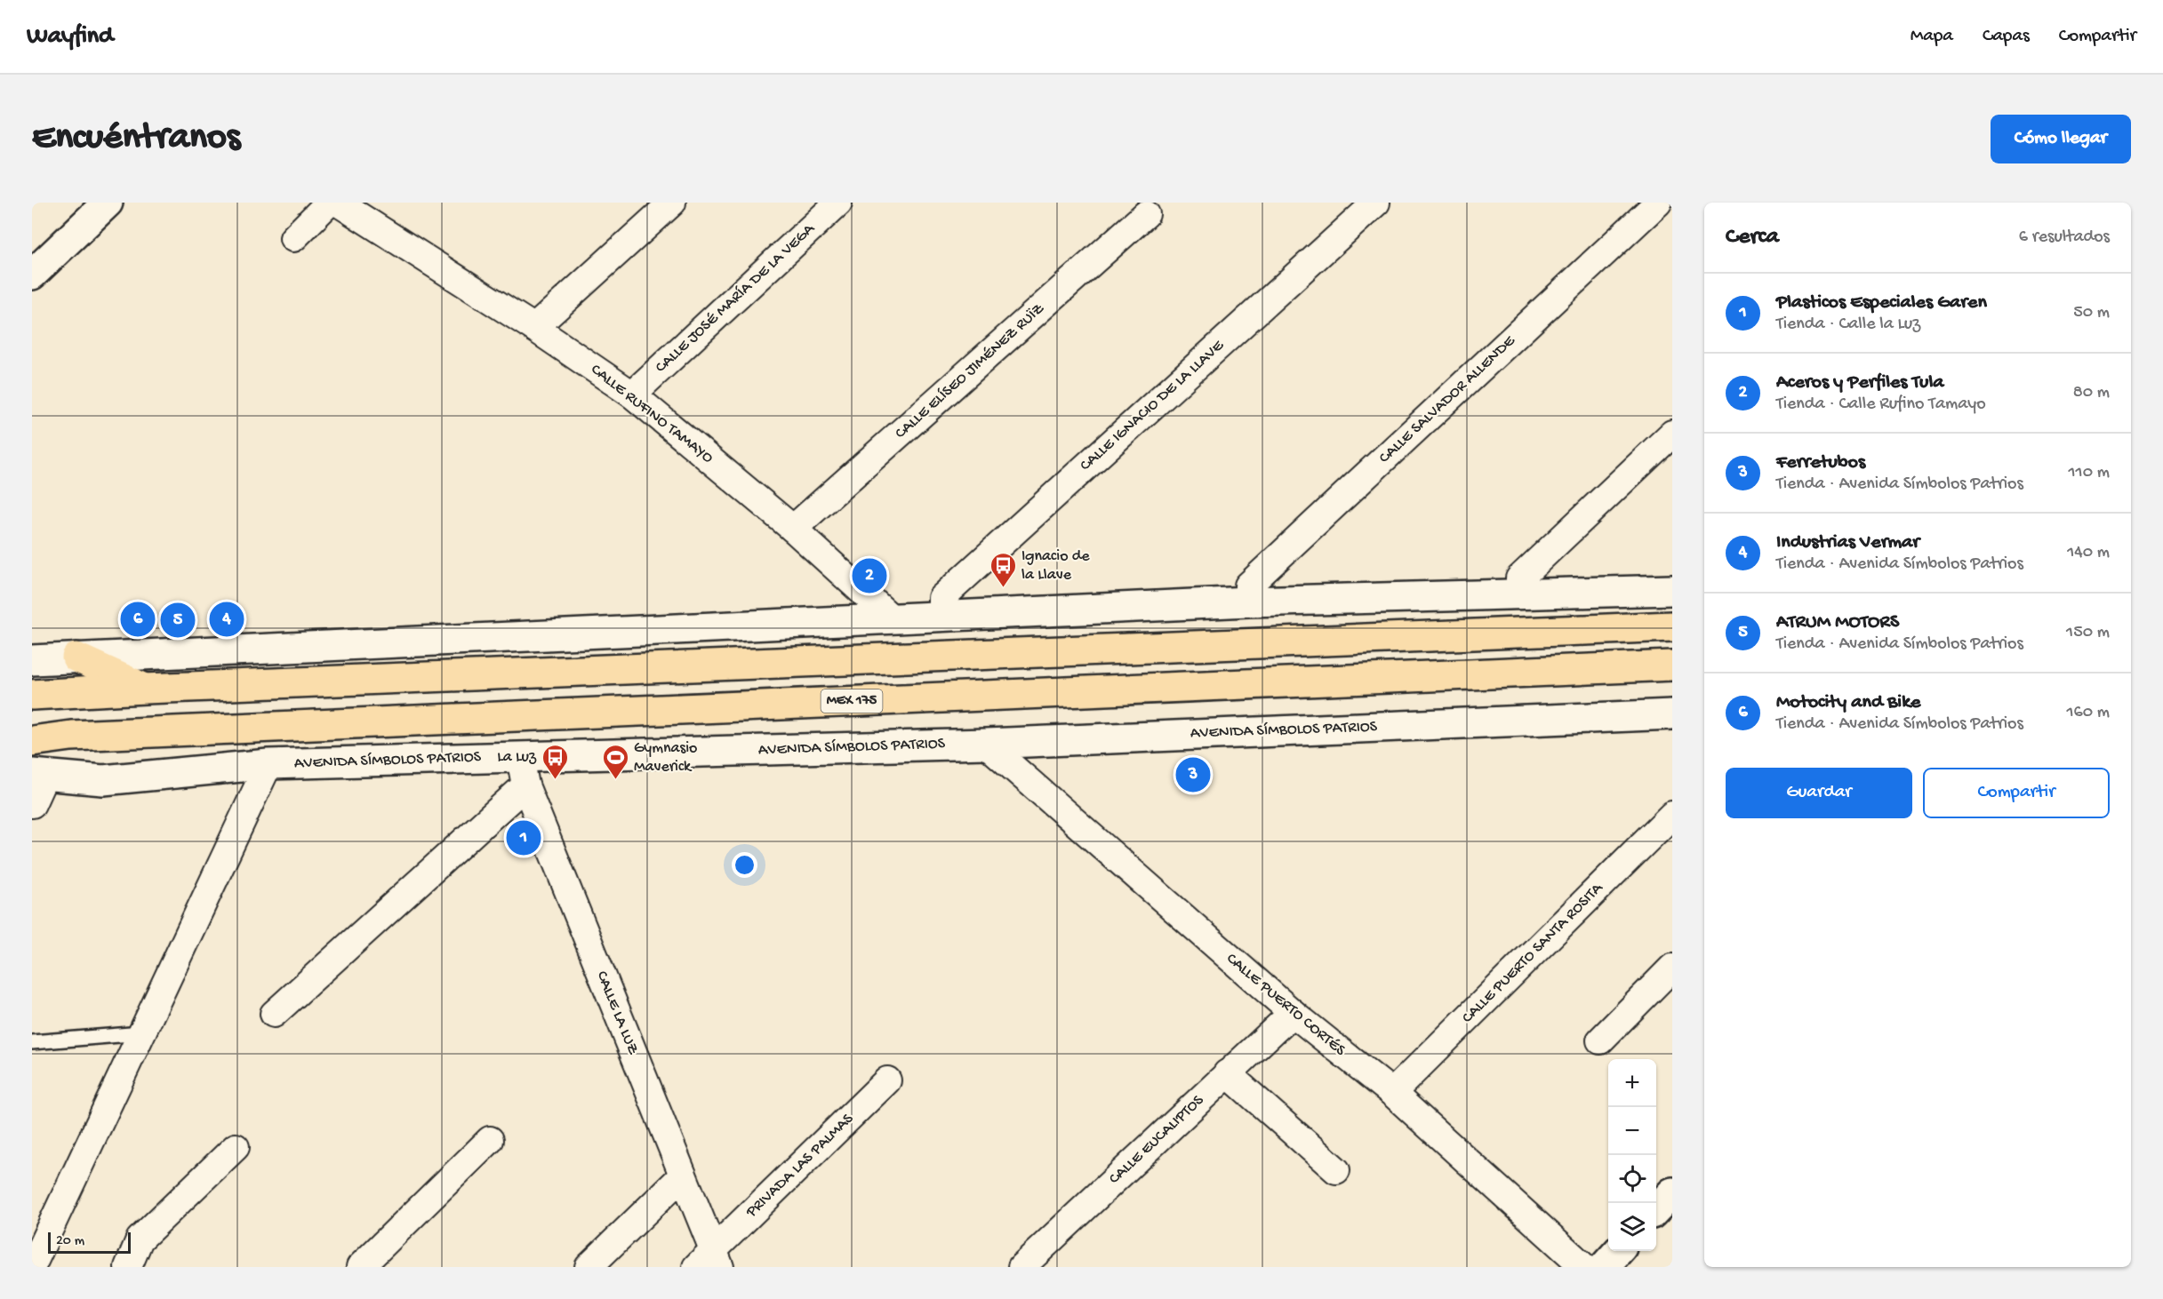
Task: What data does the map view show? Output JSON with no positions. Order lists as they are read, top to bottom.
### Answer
{
  "streets": {
    "main road": ["MEX 175"],
    "street": [
      "CALLE JOSÉ MARÍA DE LA VEGA",
      "CALLE ELÍSEO JIMÉNEZ RUÏZ",
      "CALLE SALVADOR ALLENDE",
      "CALLE IGNACIO DE LA LLAVE",
      "CALLE RUFINO TAMAYO",
      "AVENIDA SÍMBOLOS PATRIOS",
      "CALLE PUERTO SANTA ROSITA",
      "CALLE PUERTO CORTÉS",
      "CALLE LA LUZ",
      "CALLE EUCALIPTOS",
      "PRIVADA LAS PALMAS"
    ]
  },
  "crossings": [
    ["CALLE JOSÉ MARÍA DE LA VEGA", "CALLE RUFINO TAMAYO"],
    ["CALLE ELÍSEO JIMÉNEZ RUÏZ", "CALLE RUFINO TAMAYO"],
    ["AVENIDA SÍMBOLOS PATRIOS", "CALLE PUERTO CORTÉS"],
    ["AVENIDA SÍMBOLOS PATRIOS", "CALLE LA LUZ"],
    ["CALLE PUERTO SANTA ROSITA", "CALLE PUERTO CORTÉS"],
    ["CALLE PUERTO CORTÉS", "CALLE EUCALIPTOS"],
    ["CALLE LA LUZ", "PRIVADA LAS PALMAS"]
  ],
  "places": {
    "bus stop": ["Ignacio de la Llave", "La Luz"],
    "sports": ["Gymnasio Maverick"]
  },
  "scale_bar": "20 m",
  "page": {
    "header": "Wayfind",
    "nav": ["Mapa", "Capas", "Compartir"],
    "buttons": [
      "Cómo llegar",
      ["Guardar", "Compartir"]
    ],
    "title": "Encuéntranos",
    "heading": ["Cerca", "6 resultados"],
    "list": [
      {
        "mark": "1",
        "name": "Plasticos Especiales Garen",
        "note": "Tienda · Calle la Luz",
        "value": "50 m"
      },
      {
        "mark": "2",
        "name": "Aceros y Perfiles Tula",
        "note": "Tienda · Calle Rufino Tamayo",
        "value": "80 m"
      },
      {
        "mark": "3",
        "name": "Ferretubos",
        "note": "Tienda · Avenida Símbolos Patrios",
        "value": "110 m"
      },
      {
        "mark": "4",
        "name": "Industrias Vermar",
        "note": "Tienda · Avenida Símbolos Patrios",
        "value": "140 m"
      },
      {
        "mark": "5",
        "name": "ATRUM MOTORS",
        "note": "Tienda · Avenida Símbolos Patrios",
        "value": "150 m"
      },
      {
        "mark": "6",
        "name": "Motocity and Bike",
        "note": "Tienda · Avenida Símbolos Patrios",
        "value": "160 m"
      }
    ],
    "pins": [
      "2",
      "4",
      "6",
      "5",
      "3",
      "1"
    ],
    "map_buttons": ["+", "−"],
    "scale": "20 m"
  }
}
